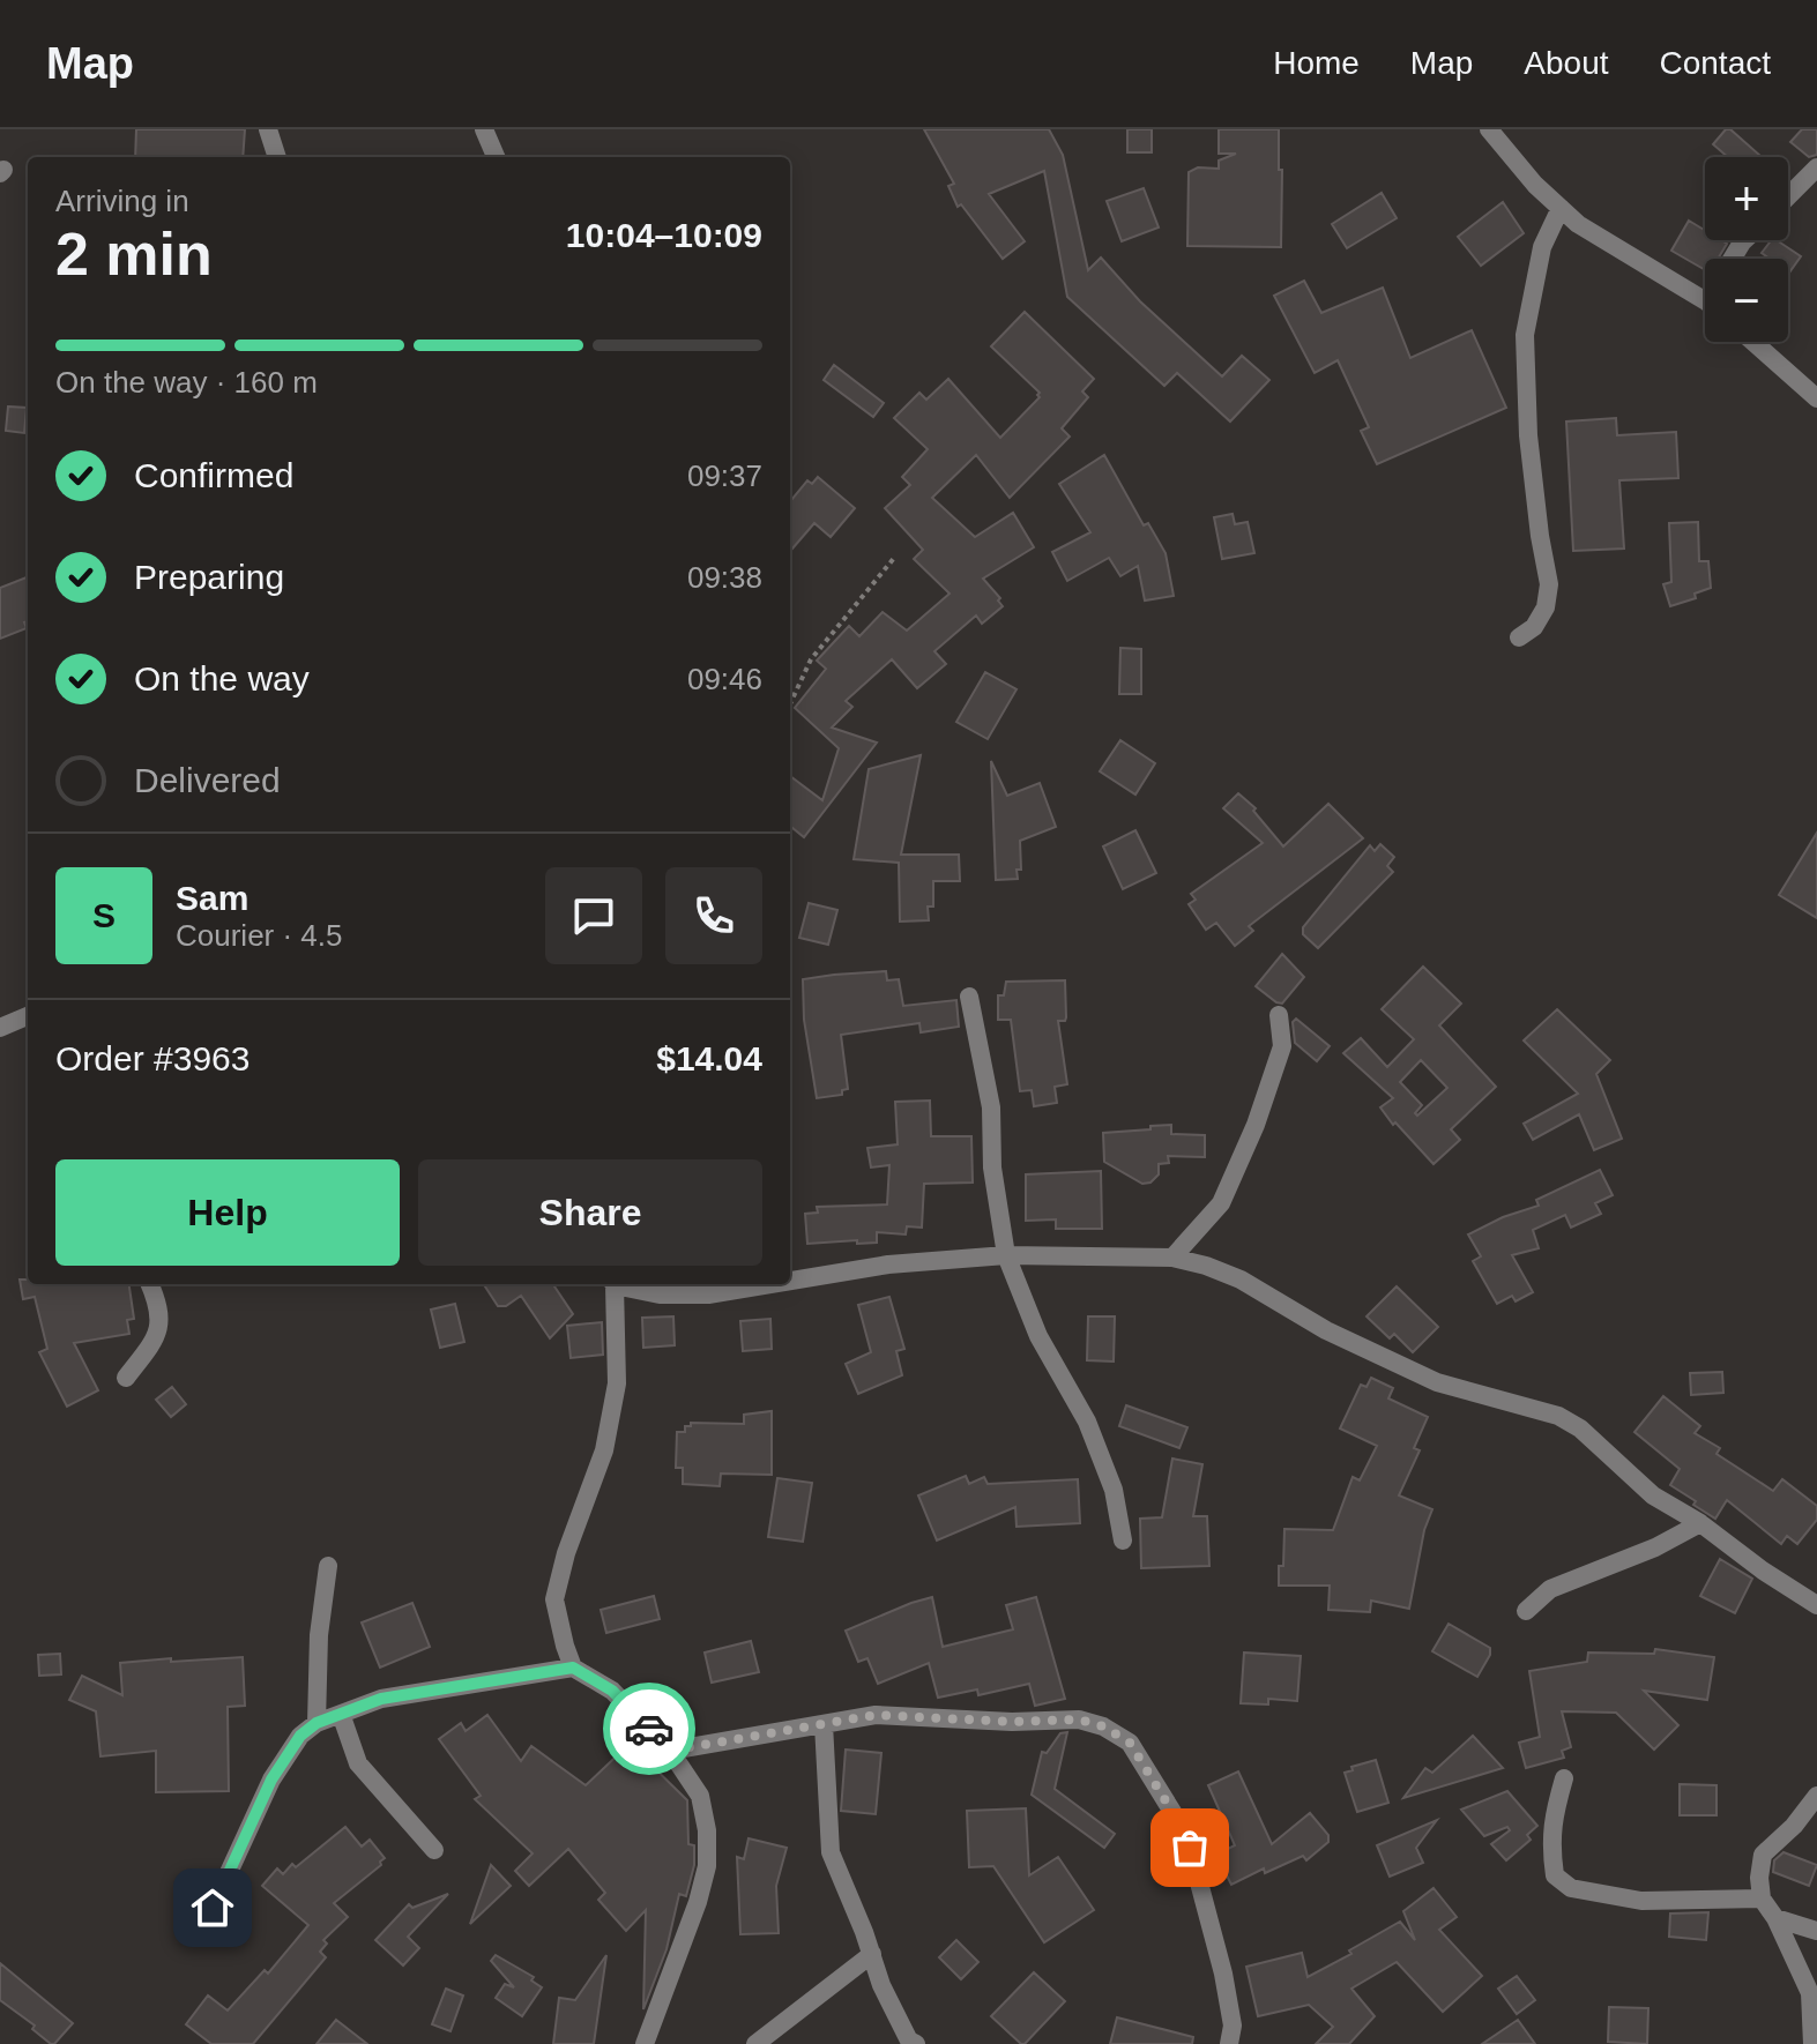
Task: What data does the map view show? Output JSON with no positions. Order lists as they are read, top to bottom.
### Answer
{
  "page": {
    "header": "Map",
    "nav": [
      "Home",
      "Map",
      "About",
      "Contact"
    ],
    "map_buttons": ["+", "−"],
    "heading": ["2 min", "Arriving in", "10:04–10:09"],
    "panel": [
      "Sam",
      "Courier · 4.5",
      "Order #3963",
      "$14.04"
    ],
    "bar": "On the way · 160 m",
    "list": [
      ["Confirmed", "09:37"],
      ["Preparing", "09:38"],
      ["On the way", "09:46"],
      "Delivered"
    ],
    "round": "S",
    "buttons": ["Help", "Share"]
  }
}
